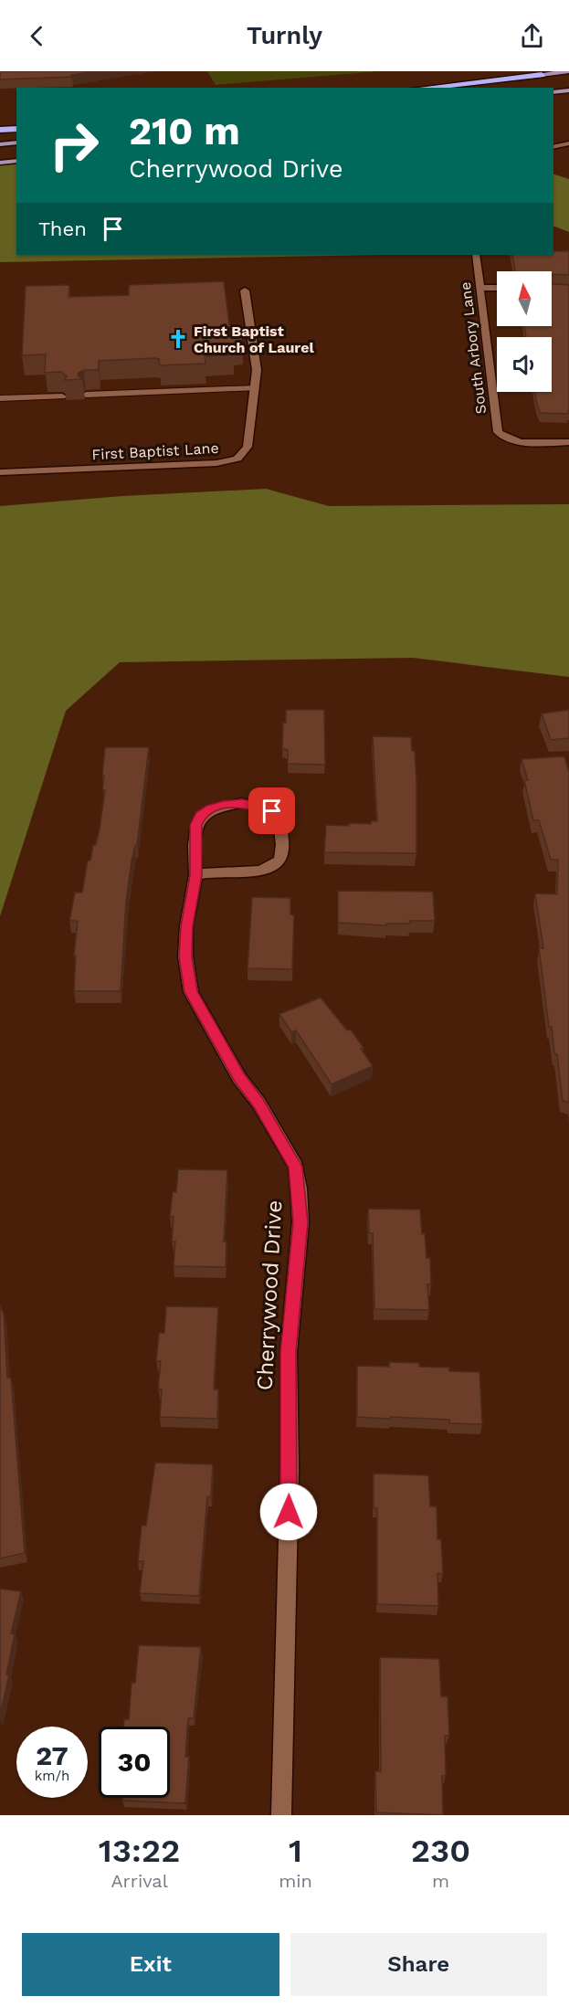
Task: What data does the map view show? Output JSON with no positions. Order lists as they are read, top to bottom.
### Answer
{
  "streets": {
    "street": ["South Arbory Lane", "First Baptist Lane", "Cherrywood Drive"]
  },
  "places": {
    "church": ["First Baptist Church of Laurel"]
  },
  "north": "top",
  "page": {
    "header": "Turnly",
    "turn": ["210 m", "Cherrywood Drive"],
    "then": "Then",
    "speed": "27 km/h",
    "limit": "30",
    "eta": [
      "13:22",
      "Arrival",
      "1",
      "min",
      "230",
      "m"
    ],
    "buttons": ["Exit", "Share"]
  }
}
